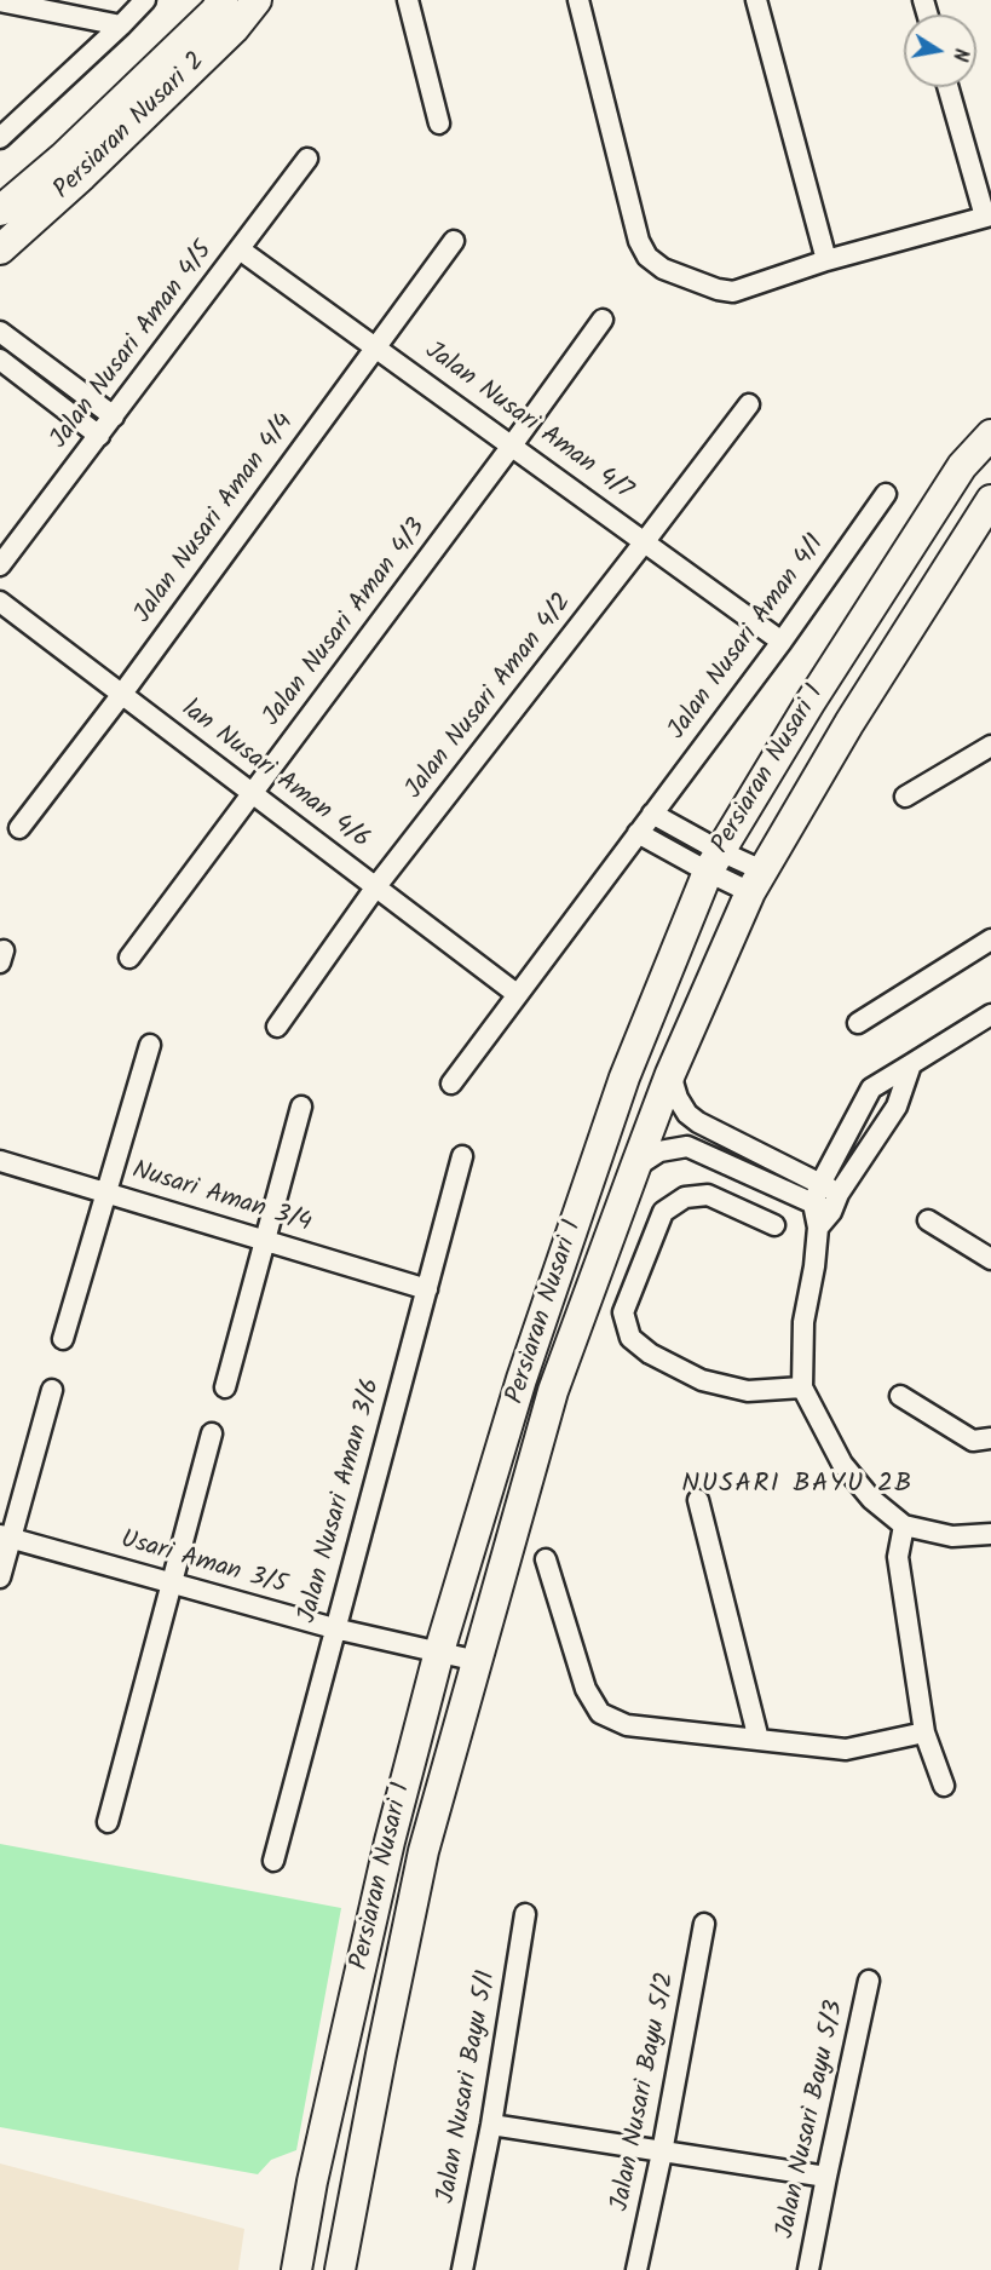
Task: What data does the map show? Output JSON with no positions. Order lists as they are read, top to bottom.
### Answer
{
  "streets": {
    "main road": ["Persiaran Nusari 2", "Persiaran Nusari 1"],
    "street": [
      "Jalan Nusari Aman 4/5",
      "Jalan Nusari Aman 4/7",
      "Jalan Nusari Aman 4/4",
      "Jalan Nusari Aman 4/3",
      "Jalan Nusari Aman 4/1",
      "Jalan Nusari Aman 4/2",
      "lan Nusari Aman 4/6",
      "Nusari Aman 3/4",
      "Jalan Nusari Aman 3/6",
      "Usari Aman 3/5",
      "Jalan Nusari Bayu 5/1",
      "Jalan Nusari Bayu 5/2",
      "Jalan Nusari Bayu 5/3"
    ]
  },
  "crossings": [
    ["Jalan Nusari Aman 4/5", "Jalan Nusari Aman 4/7"],
    ["Jalan Nusari Aman 4/7", "Jalan Nusari Aman 4/4"],
    ["Jalan Nusari Aman 4/7", "Jalan Nusari Aman 4/3"],
    ["Jalan Nusari Aman 4/7", "Jalan Nusari Aman 4/1"],
    ["Jalan Nusari Aman 4/7", "Jalan Nusari Aman 4/2"],
    ["Jalan Nusari Aman 4/4", "lan Nusari Aman 4/6"],
    ["Jalan Nusari Aman 4/3", "lan Nusari Aman 4/6"],
    ["Jalan Nusari Aman 4/2", "lan Nusari Aman 4/6"],
    ["Persiaran Nusari 1", "Usari Aman 3/5"],
    ["Nusari Aman 3/4", "Jalan Nusari Aman 3/6"],
    ["Jalan Nusari Aman 3/6", "Usari Aman 3/5"]
  ],
  "districts": ["NUSARI BAYU 2B"],
  "north": "right"
}
